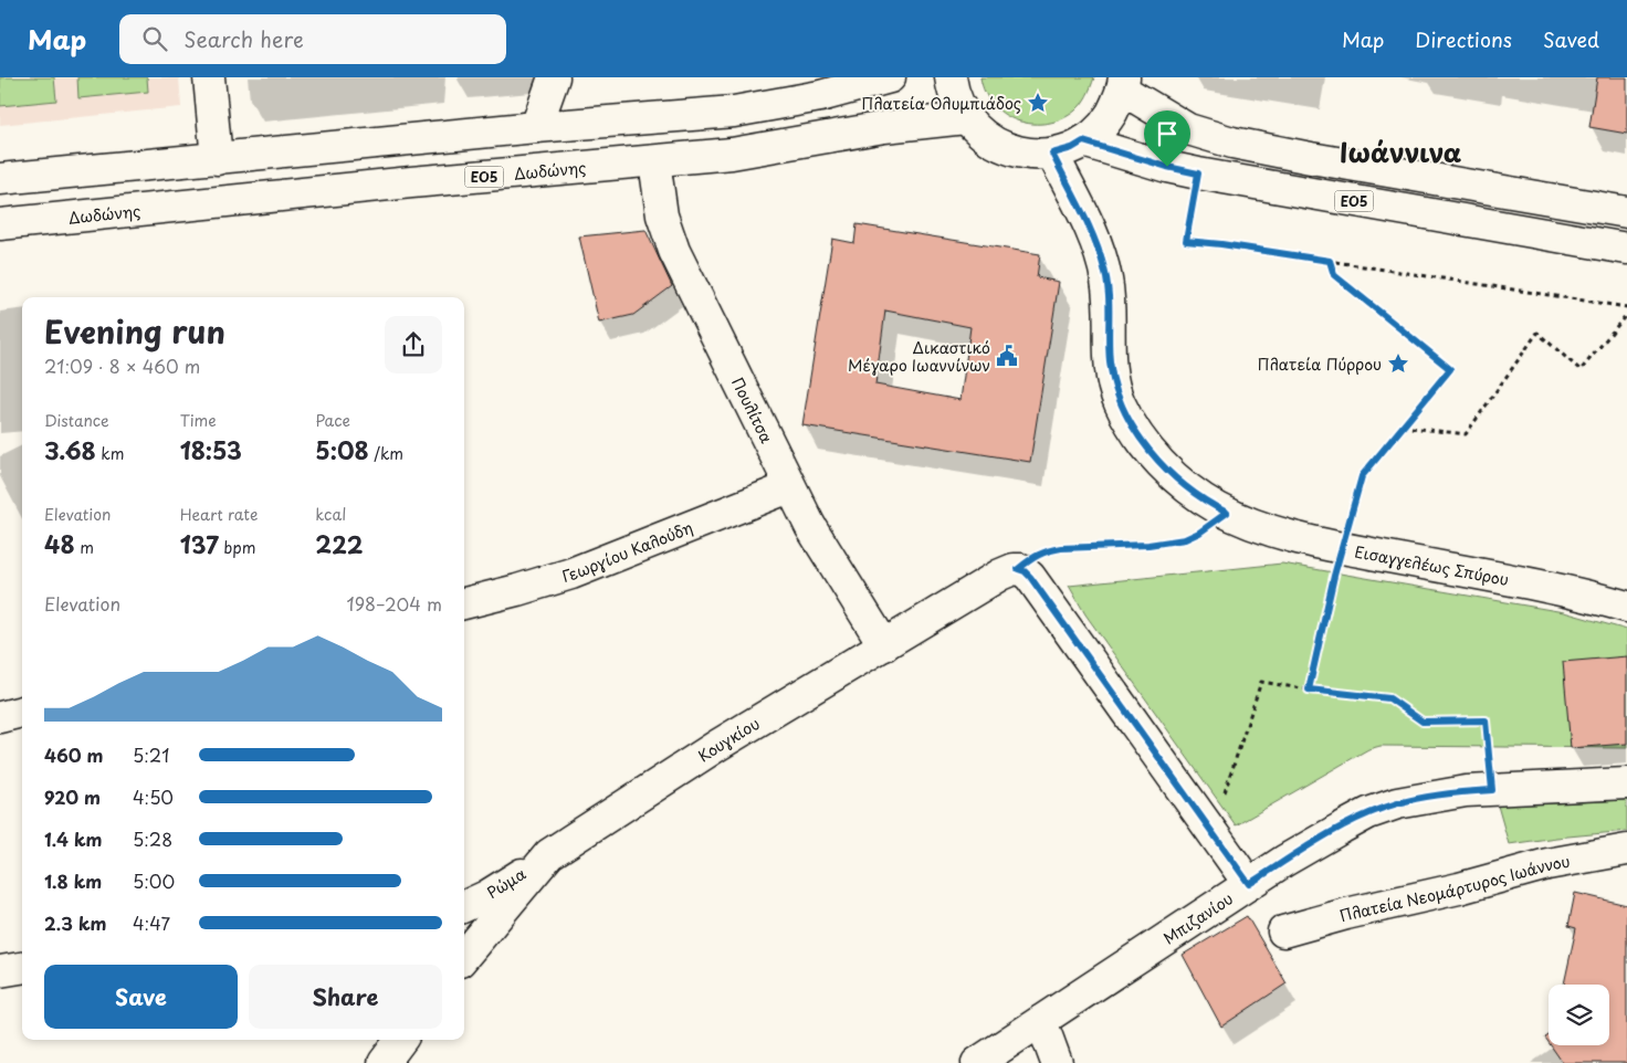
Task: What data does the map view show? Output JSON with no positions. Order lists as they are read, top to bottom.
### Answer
{
  "streets": {
    "main road": [
      "Δωδώνης",
      "ΕΟ5",
      "Πουλίτσα",
      "Γεωργίου Καλούδη",
      "Εισαγγελέως Σπύρου",
      "Κουγκίου",
      "Ρώμα",
      "Πλατεία Νεομάρτυρος Ιωάννου",
      "Μπιζανίου"
    ]
  },
  "crossings": [
    ["Δωδώνης", "ΕΟ5"],
    ["Δωδώνης", "Πουλίτσα"],
    ["ΕΟ5", "Εισαγγελέως Σπύρου"],
    ["Πουλίτσα", "Γεωργίου Καλούδη"],
    ["Πουλίτσα", "Κουγκίου"],
    ["Κουγκίου", "Ρώμα"]
  ],
  "districts": ["Ιωάννινα"],
  "places": {
    "place": ["Πλατεία Ολυμπιάδος", "Πλατεία Πύρρου"],
    "public building": ["Δικαστικό Μέγαρο Ιωαννίνων"]
  },
  "page": {
    "header": "Map",
    "search": "Search here",
    "nav": ["Map", "Directions", "Saved"],
    "heading": ["Evening run", "21:09 · 8 × 460 m"],
    "stats": [
      ["Distance", "3.68 km"],
      ["Time", "18:53"],
      ["Pace", "5:08 /km"],
      ["Elevation", "48 m"],
      ["Heart rate", "137 bpm"],
      ["kcal", "222"]
    ],
    "chart": ["Elevation", "198–204 m"],
    "list": [
      {
        "name": "460 m",
        "note": "5:21"
      },
      {
        "name": "920 m",
        "note": "4:50"
      },
      {
        "name": "1.4 km",
        "note": "5:28"
      },
      {
        "name": "1.8 km",
        "note": "5:00"
      },
      {
        "name": "2.3 km",
        "note": "4:47"
      }
    ],
    "buttons": ["Save", "Share"]
  }
}
